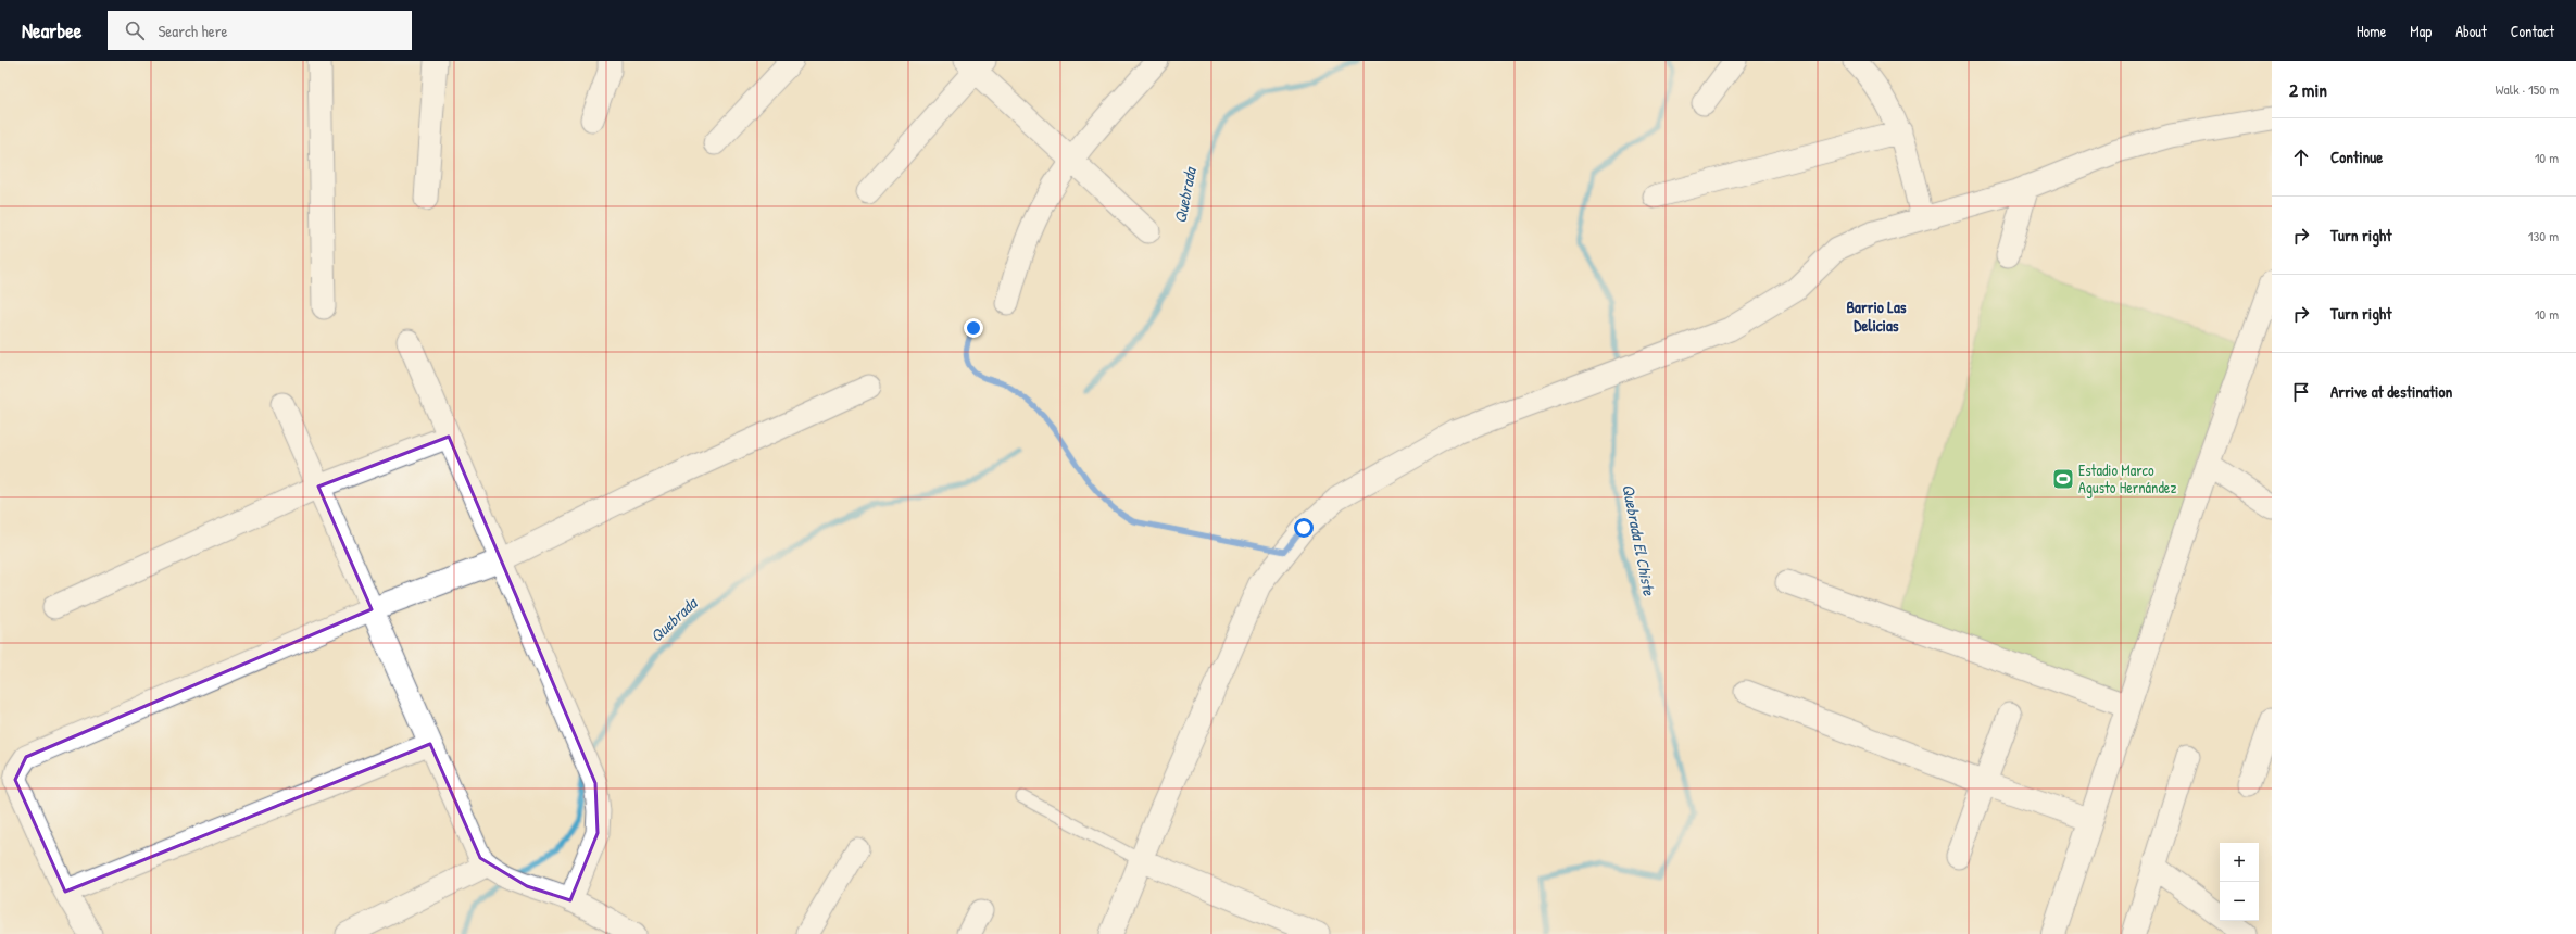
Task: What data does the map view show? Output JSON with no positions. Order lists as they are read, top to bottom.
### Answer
{
  "districts": ["Barrio Las Delicias"],
  "water": ["Quebrada", "Quebrada El Chiste"],
  "places": {
    "sports": ["Estadio Marco Agusto Hernández"]
  },
  "page": {
    "header": "Nearbee",
    "search": "Search here",
    "nav": [
      "Home",
      "Map",
      "About",
      "Contact"
    ],
    "heading": ["2 min", "Walk · 150 m"],
    "list": [
      ["Continue", "10 m"],
      ["Turn right", "130 m"],
      ["Turn right", "10 m"],
      "Arrive at destination"
    ],
    "map_buttons": ["+", "−"]
  }
}
